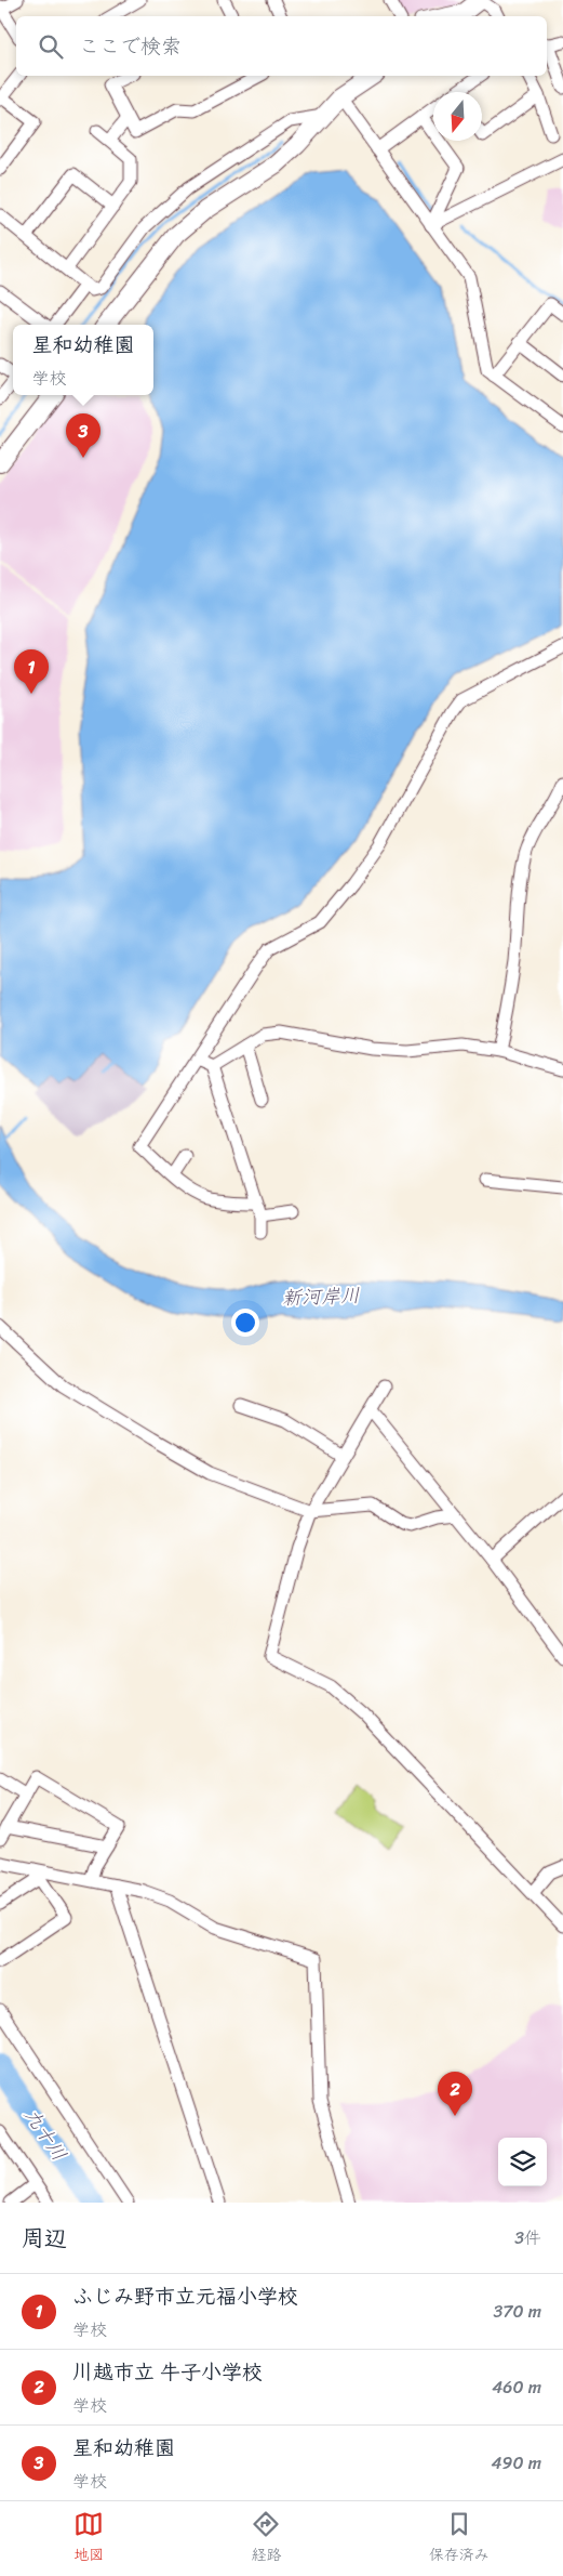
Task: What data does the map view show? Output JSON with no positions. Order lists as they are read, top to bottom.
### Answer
{
  "water": ["新河岸川", "九十川"],
  "north": "bottom",
  "page": {
    "search": "ここで検索",
    "popup": ["星和幼稚園", "学校"],
    "pins": ["3", "1", "2"],
    "heading": ["周辺", "3件"],
    "list": [
      {
        "mark": "1",
        "name": "ふじみ野市立元福小学校",
        "note": "学校",
        "value": "370 m"
      },
      {
        "mark": "2",
        "name": "川越市立 牛子小学校",
        "note": "学校",
        "value": "460 m"
      },
      {
        "mark": "3",
        "name": "星和幼稚園",
        "note": "学校",
        "value": "490 m"
      }
    ],
    "nav": ["地図", "経路", "保存済み"]
  }
}
